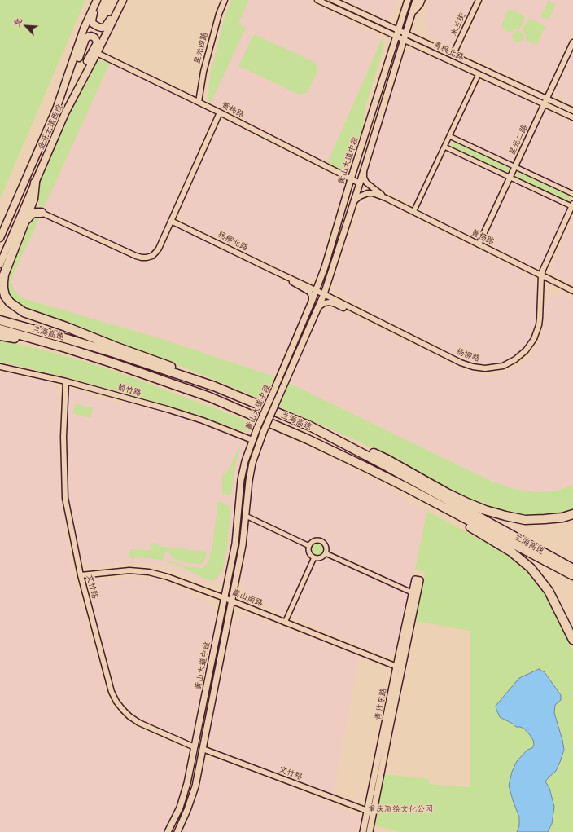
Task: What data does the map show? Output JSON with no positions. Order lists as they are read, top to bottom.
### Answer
{
  "streets": {
    "highway": ["兰海高速"],
    "main road": ["金开大道西段", "黄山大道中段", "青竹东路"],
    "street": [
      "米兰街",
      "星光四路",
      "青枫北路",
      "黄杨路",
      "星光二路",
      "杨柳北路",
      "杨柳路",
      "箭竹路",
      "文竹路",
      "嵩山南路"
    ]
  },
  "crossings": [
    ["米兰街", "青枫北路"],
    ["星光四路", "黄杨路"],
    ["青枫北路", "星光二路"],
    ["青枫北路", "黄山大道中段"],
    ["黄杨路", "金开大道西段"],
    ["黄杨路", "星光二路"],
    ["黄杨路", "黄山大道中段"],
    ["黄杨路", "杨柳路"],
    ["黄山大道中段", "杨柳路"],
    ["黄山大道中段", "箭竹路"],
    ["黄山大道中段", "文竹路"],
    ["黄山大道中段", "嵩山南路"],
    ["杨柳北路", "杨柳路"],
    ["箭竹路", "文竹路"],
    ["文竹路", "嵩山南路"],
    ["文竹路", "青竹东路"],
    ["嵩山南路", "青竹东路"]
  ],
  "parks": ["重庆测绘文化公园"],
  "north": "top left"
}
